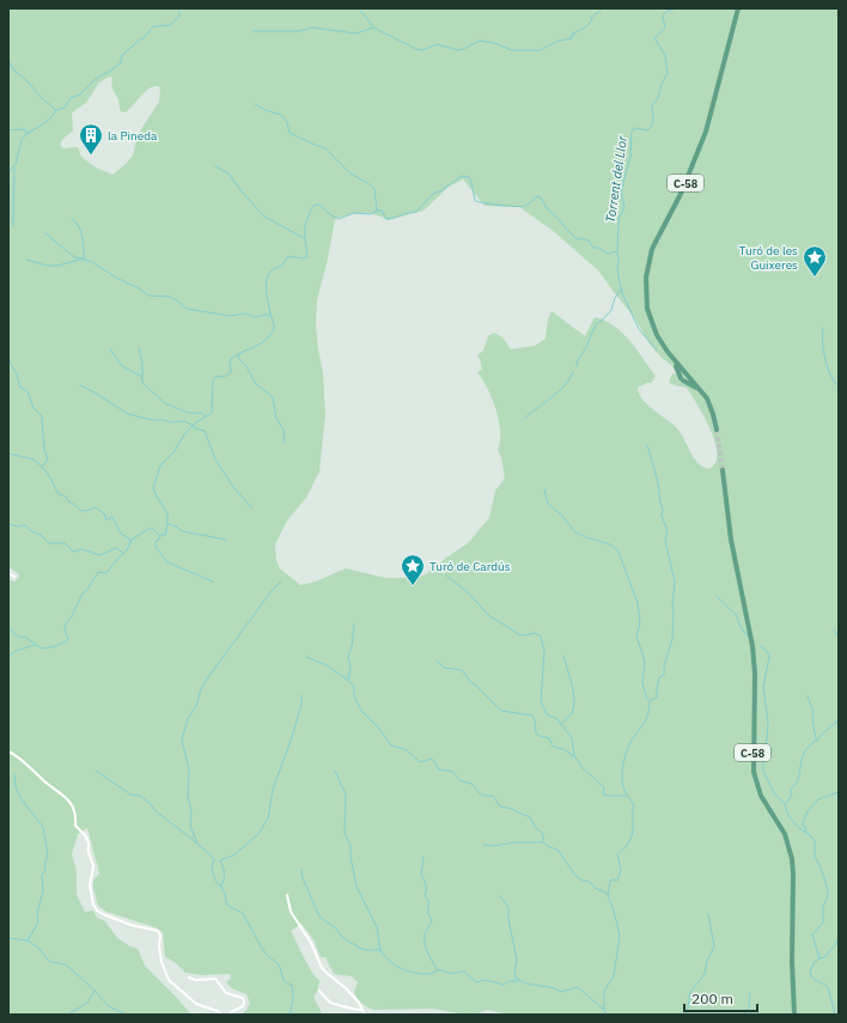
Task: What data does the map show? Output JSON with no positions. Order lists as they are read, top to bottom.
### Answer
{
  "streets": {
    "main road": ["C-58"]
  },
  "water": ["Torrent del Llor"],
  "places": {
    "building": ["la Pineda"],
    "place": ["Turó de les Guixeres", "Turó de Cardús"]
  },
  "scale_bar": "200 m"
}
